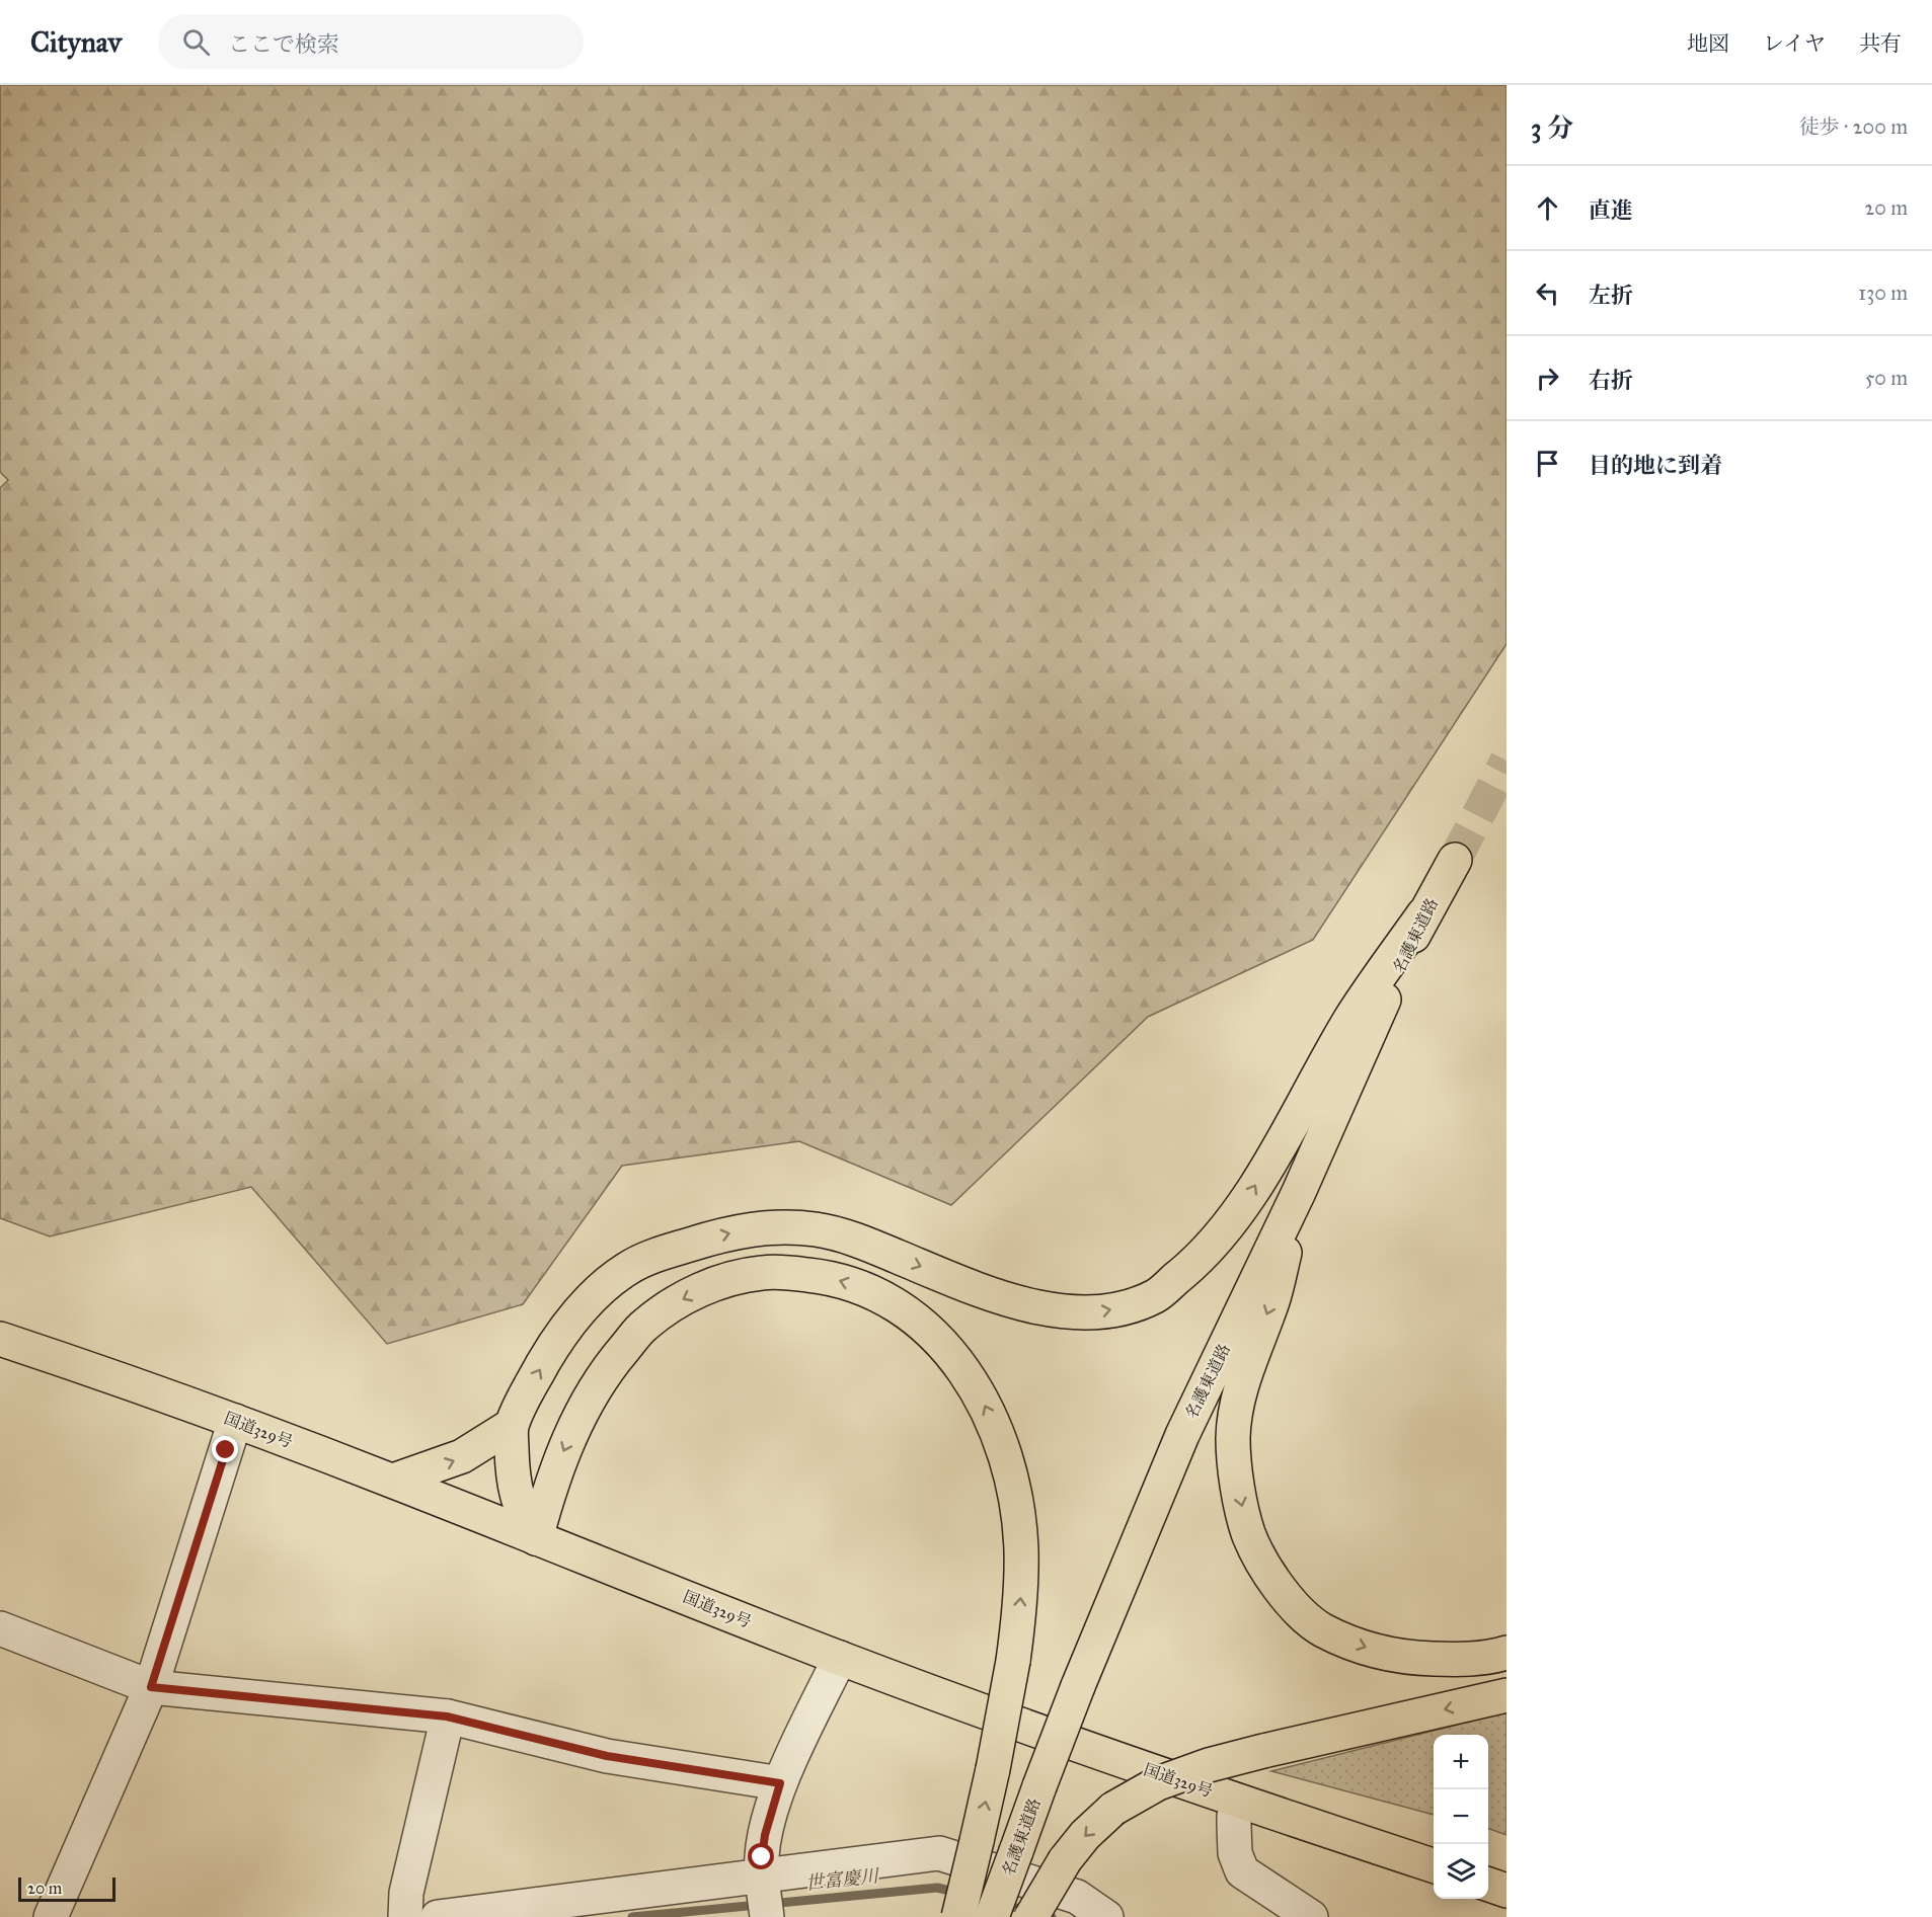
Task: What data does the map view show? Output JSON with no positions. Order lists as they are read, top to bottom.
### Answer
{
  "streets": {
    "highway": ["名護東道路", "国道329号"]
  },
  "water": ["世富慶川"],
  "scale_bar": "20 m",
  "page": {
    "header": "Citynav",
    "search": "ここで検索",
    "nav": ["地図", "レイヤ", "共有"],
    "heading": ["3 分", "徒歩 · 200 m"],
    "list": [
      ["直進", "20 m"],
      ["左折", "130 m"],
      ["右折", "50 m"],
      "目的地に到着"
    ],
    "map_buttons": ["+", "−"],
    "scale": "20 m"
  }
}
